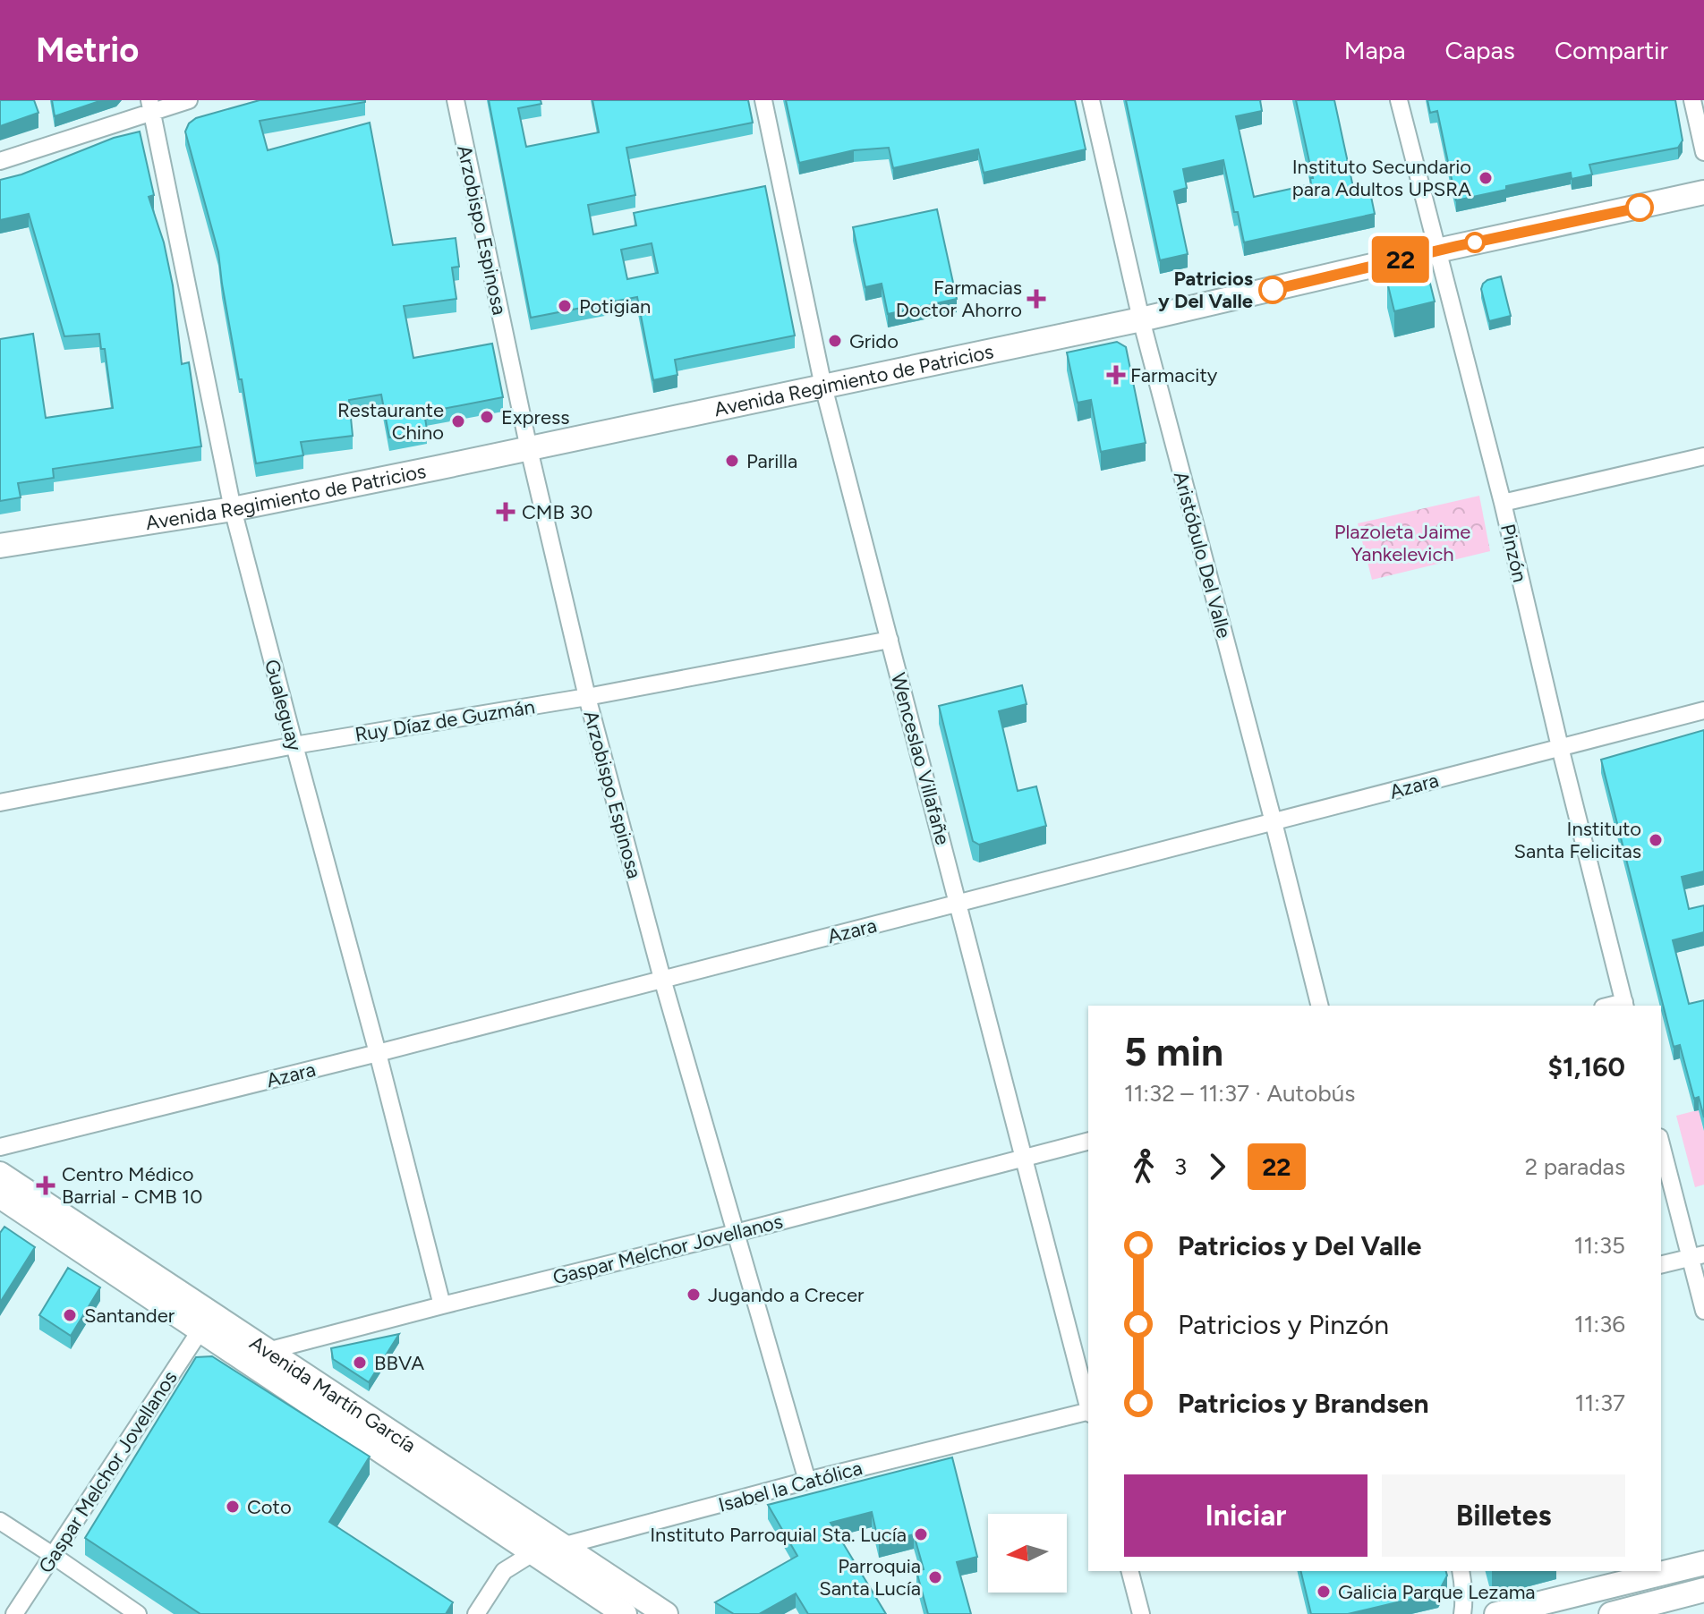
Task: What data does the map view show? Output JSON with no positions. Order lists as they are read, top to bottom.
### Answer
{
  "streets": {
    "main road": ["Avenida Regimiento de Patricios", "Avenida Martín García"],
    "street": [
      "Arzobispo Espinosa",
      "Pinzón",
      "Aristóbulo Del Valle",
      "Gualeguay",
      "Ruy Díaz de Guzmán",
      "Wenceslao Villafañe",
      "Azara",
      "Gaspar Melchor Jovellanos",
      "Isabel la Católica"
    ]
  },
  "crossings": [
    ["Arzobispo Espinosa", "Avenida Regimiento de Patricios"],
    ["Arzobispo Espinosa", "Ruy Díaz de Guzmán"],
    ["Arzobispo Espinosa", "Azara"],
    ["Arzobispo Espinosa", "Gaspar Melchor Jovellanos"],
    ["Arzobispo Espinosa", "Isabel la Católica"],
    ["Avenida Regimiento de Patricios", "Pinzón"],
    ["Avenida Regimiento de Patricios", "Aristóbulo Del Valle"],
    ["Avenida Regimiento de Patricios", "Gualeguay"],
    ["Avenida Regimiento de Patricios", "Wenceslao Villafañe"],
    ["Pinzón", "Azara"],
    ["Aristóbulo Del Valle", "Azara"],
    ["Gualeguay", "Ruy Díaz de Guzmán"],
    ["Gualeguay", "Azara"],
    ["Gualeguay", "Gaspar Melchor Jovellanos"],
    ["Ruy Díaz de Guzmán", "Wenceslao Villafañe"],
    ["Wenceslao Villafañe", "Azara"],
    ["Wenceslao Villafañe", "Gaspar Melchor Jovellanos"],
    ["Gaspar Melchor Jovellanos", "Avenida Martín García"],
    ["Avenida Martín García", "Isabel la Católica"]
  ],
  "parks": ["Plazoleta Jaime Yankelevich"],
  "places": {
    "other": [
      "Instituto Secundario para Adultos UPSRA",
      "Patricios y Del Valle",
      "Potigian",
      "Grido",
      "Express",
      "Restaurante Chino",
      "Parilla",
      "Instituto Santa Felicitas",
      "Jugando a Crecer",
      "Santander",
      "BBVA",
      "Coto",
      "Instituto Parroquial Sta. Lucía",
      "Parroquia Santa Lucía",
      "Galicia Parque Lezama"
    ],
    "health": [
      "Farmacias Doctor Ahorro",
      "Farmacity",
      "CMB 30",
      "Centro Médico Barrial - CMB 10"
    ]
  },
  "lines": ["bus line 22"],
  "north": "left",
  "page": {
    "header": "Metrio",
    "nav": ["Mapa", "Capas", "Compartir"],
    "on_map": "22",
    "heading": ["5 min", "11:32 – 11:37 · Autobús", "$1,160"],
    "legs": ["3", "22", "2 paradas"],
    "list": [
      {
        "name": "Patricios y Del Valle",
        "value": "11:35"
      },
      {
        "name": "Patricios y Pinzón",
        "value": "11:36"
      },
      {
        "name": "Patricios y Brandsen",
        "value": "11:37"
      }
    ],
    "buttons": ["Iniciar", "Billetes"]
  }
}
